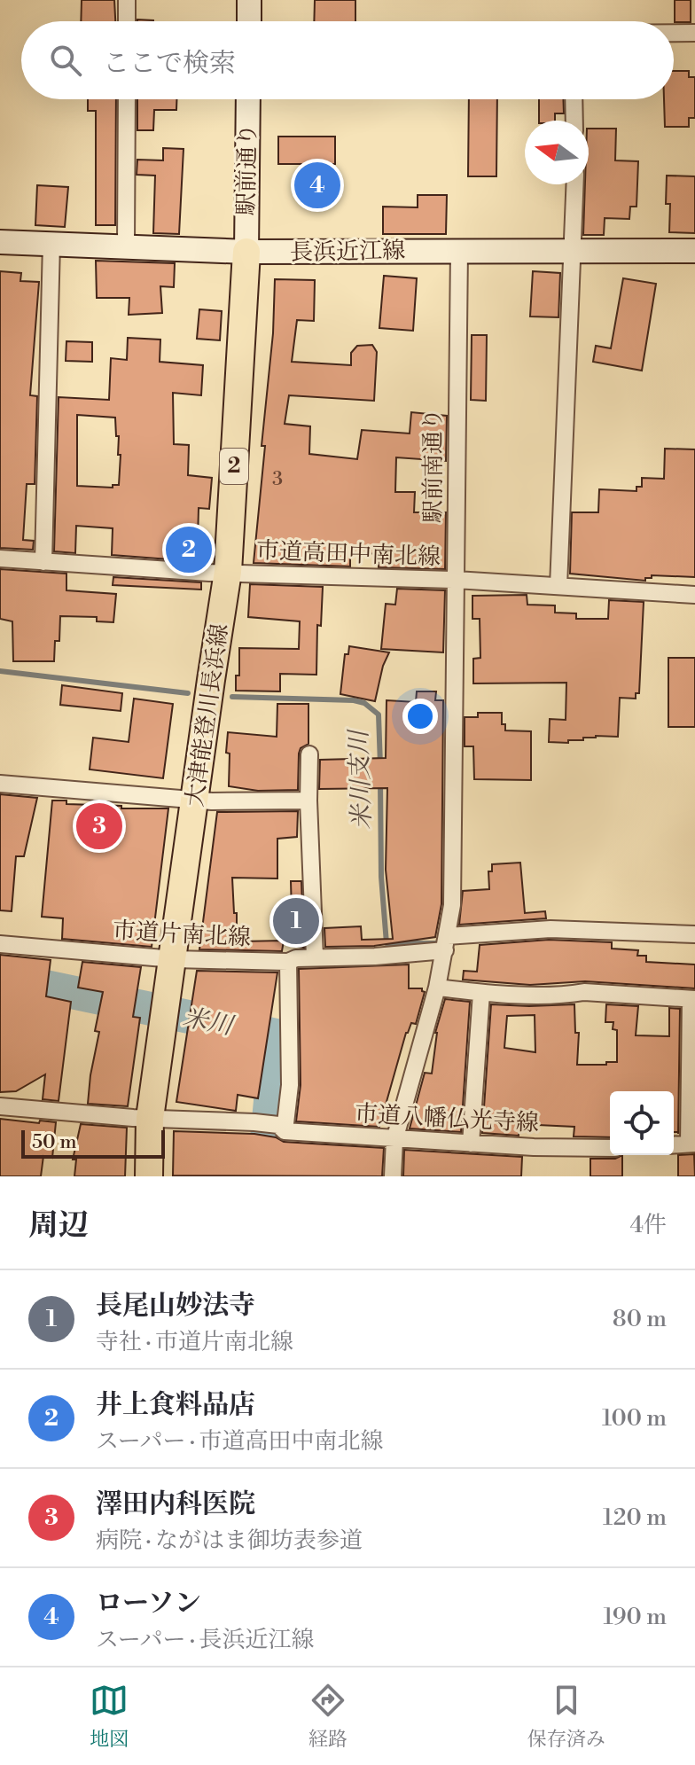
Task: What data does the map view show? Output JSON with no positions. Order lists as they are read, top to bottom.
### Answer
{
  "streets": {
    "main road": [
      "駅前通り",
      "長浜近江線",
      "2",
      "大津能登川長浜線"
    ],
    "street": [
      "駅前南通り",
      "市道高田中南北線",
      "市道片南北線",
      "市道八幡仏光寺線"
    ]
  },
  "crossings": [
    ["駅前通り", "長浜近江線"],
    ["駅前通り", "大津能登川長浜線"],
    ["長浜近江線", "駅前南通り"],
    ["長浜近江線", "大津能登川長浜線"],
    ["駅前南通り", "市道高田中南北線"],
    ["駅前南通り", "市道片南北線"],
    ["駅前南通り", "市道八幡仏光寺線"],
    ["市道高田中南北線", "大津能登川長浜線"],
    ["大津能登川長浜線", "市道片南北線"],
    ["大津能登川長浜線", "市道八幡仏光寺線"]
  ],
  "water": ["米川支川", "米川"],
  "house_numbers": ["3"],
  "scale_bar": "50 m",
  "north": "left",
  "page": {
    "search": "ここで検索",
    "pins": [
      "4",
      "2",
      "3",
      "1"
    ],
    "scale": "50 m",
    "heading": ["周辺", "4件"],
    "list": [
      {
        "mark": "1",
        "name": "長尾山妙法寺",
        "note": "寺社 · 市道片南北線",
        "value": "80 m"
      },
      {
        "mark": "2",
        "name": "井上食料品店",
        "note": "スーパー · 市道高田中南北線",
        "value": "100 m"
      },
      {
        "mark": "3",
        "name": "澤田内科医院",
        "note": "病院 · ながはま御坊表参道",
        "value": "120 m"
      },
      {
        "mark": "4",
        "name": "ローソン",
        "note": "スーパー · 長浜近江線",
        "value": "190 m"
      }
    ],
    "nav": ["地図", "経路", "保存済み"]
  }
}
